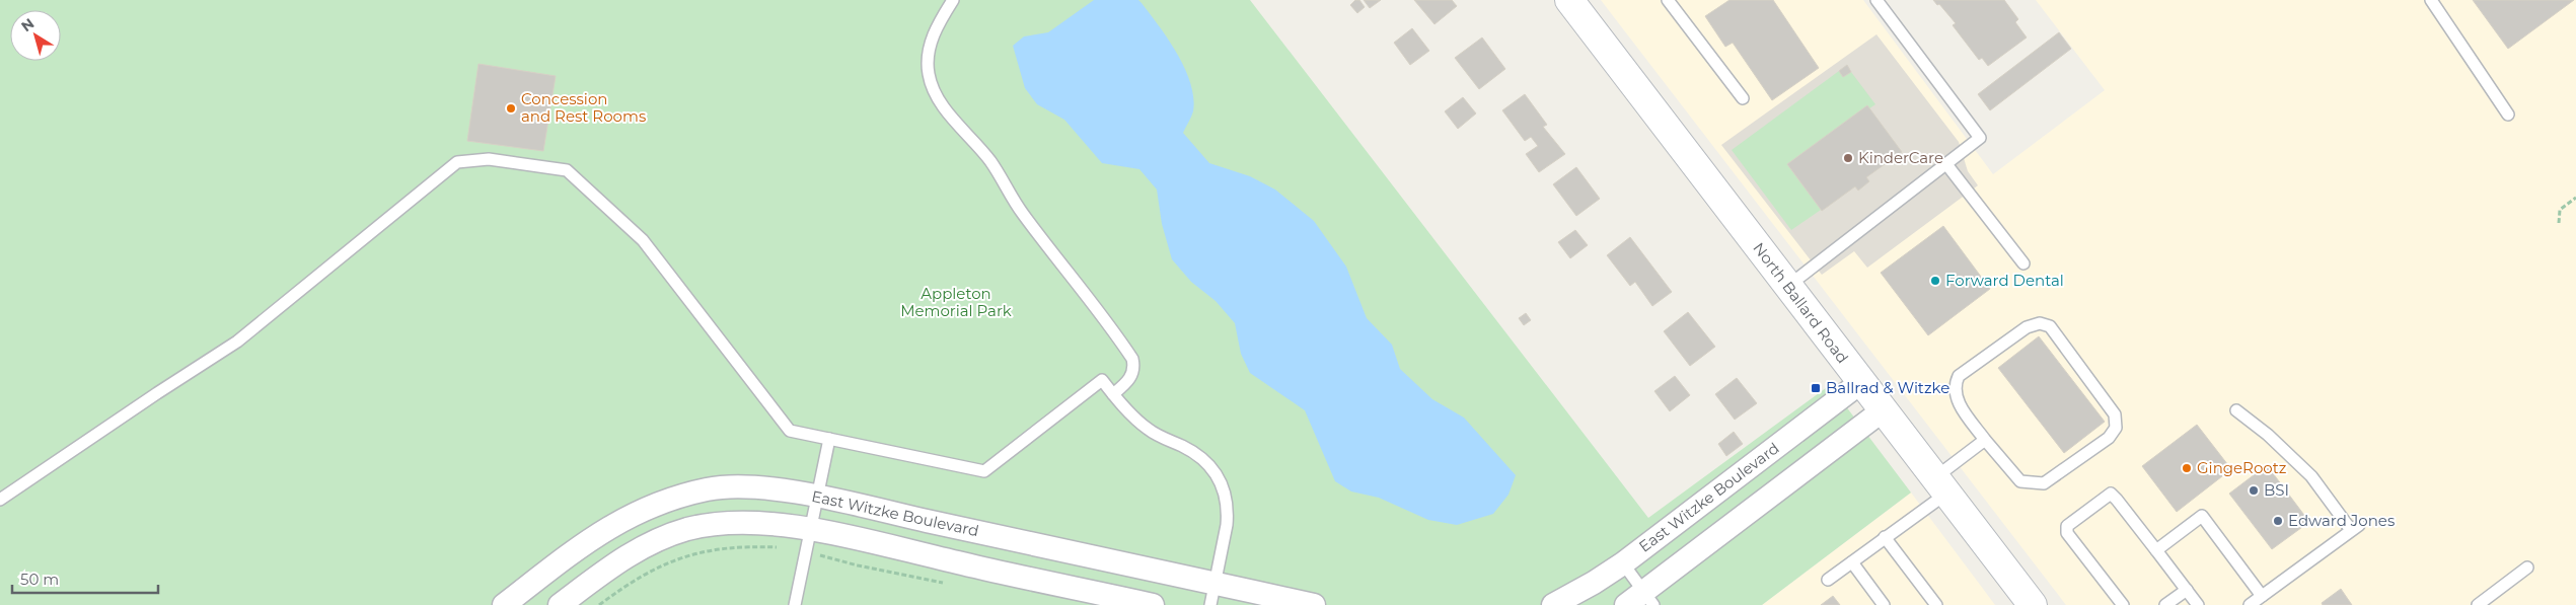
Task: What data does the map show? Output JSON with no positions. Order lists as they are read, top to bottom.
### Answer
{
  "streets": {
    "main road": ["North Ballard Road"],
    "street": ["East Witzke Boulevard"]
  },
  "crossings": [
    ["North Ballard Road", "East Witzke Boulevard"]
  ],
  "parks": ["Appleton Memorial Park"],
  "places": {
    "other": [
      "Concession and Rest Rooms",
      "KinderCare",
      "Forward Dental",
      "GingeRootz",
      "BSI",
      "Edward Jones"
    ],
    "transit": ["Ballrad & Witzke"]
  },
  "scale_bar": "50 m",
  "north": "top left"
}
